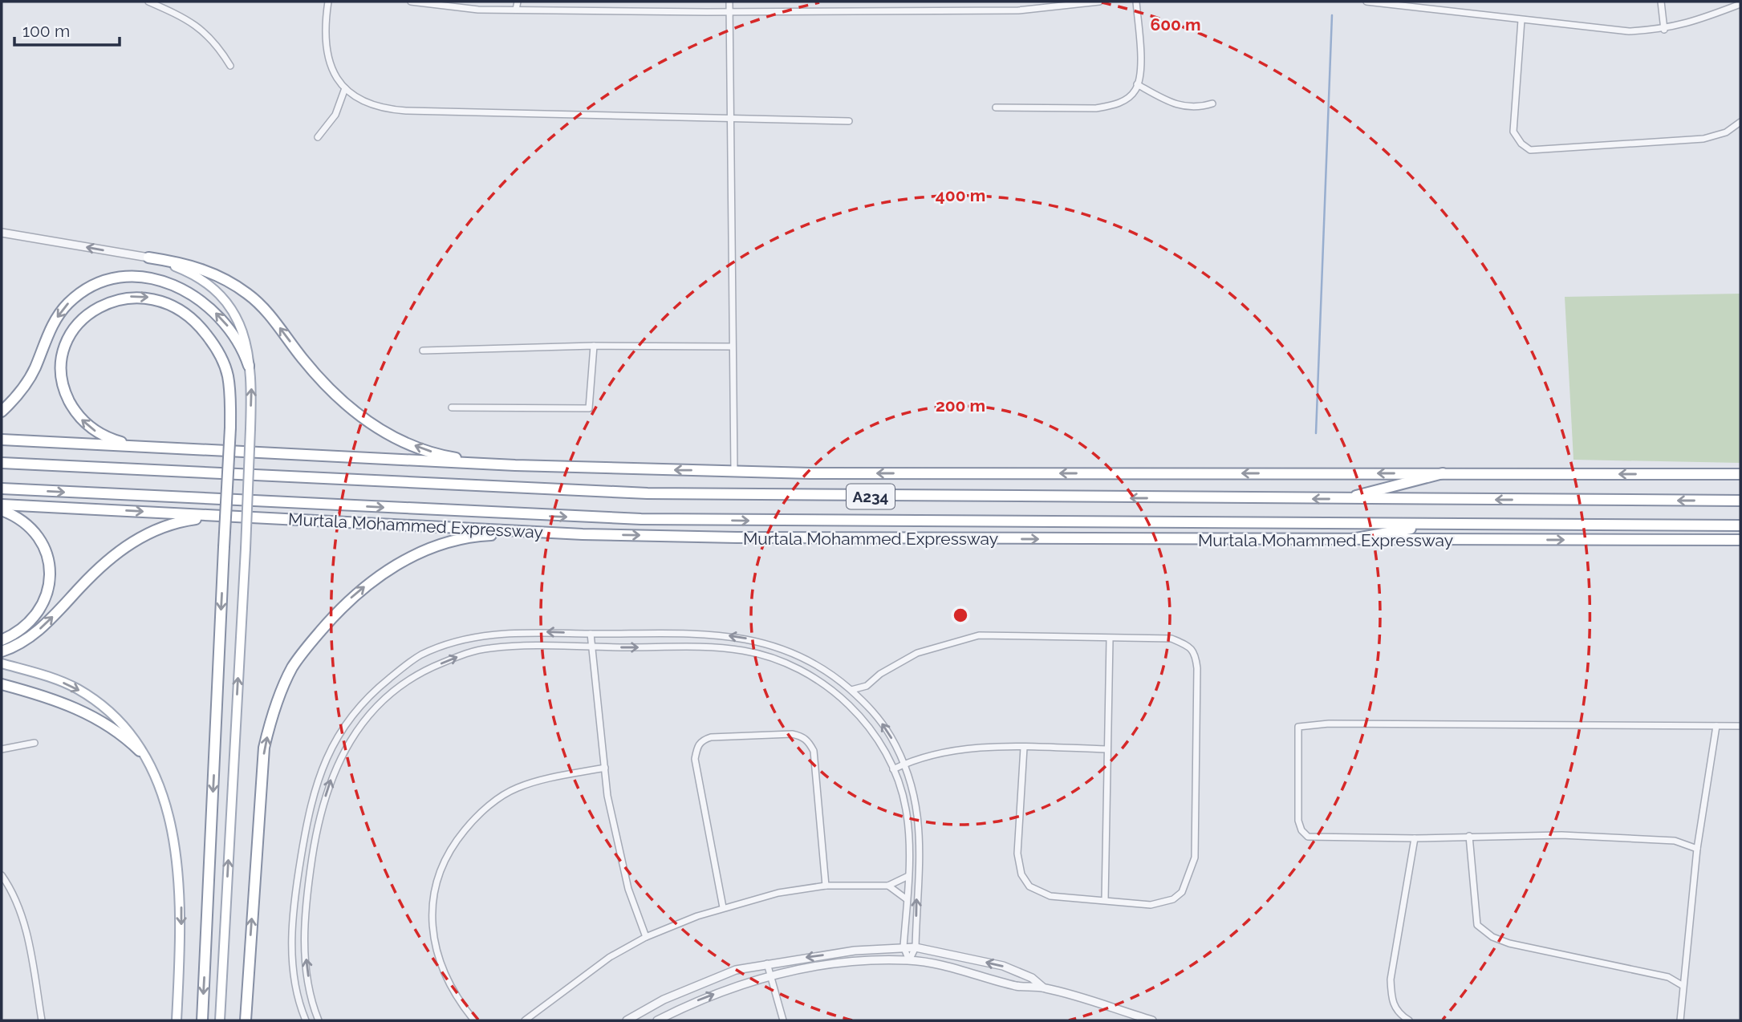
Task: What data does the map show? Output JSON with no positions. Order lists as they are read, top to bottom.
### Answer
{
  "streets": {
    "highway": ["A234", "Murtala Mohammed Expressway"]
  },
  "scale_bar": "100 m",
  "rings": ["600 m", "400 m", "200 m"]
}
